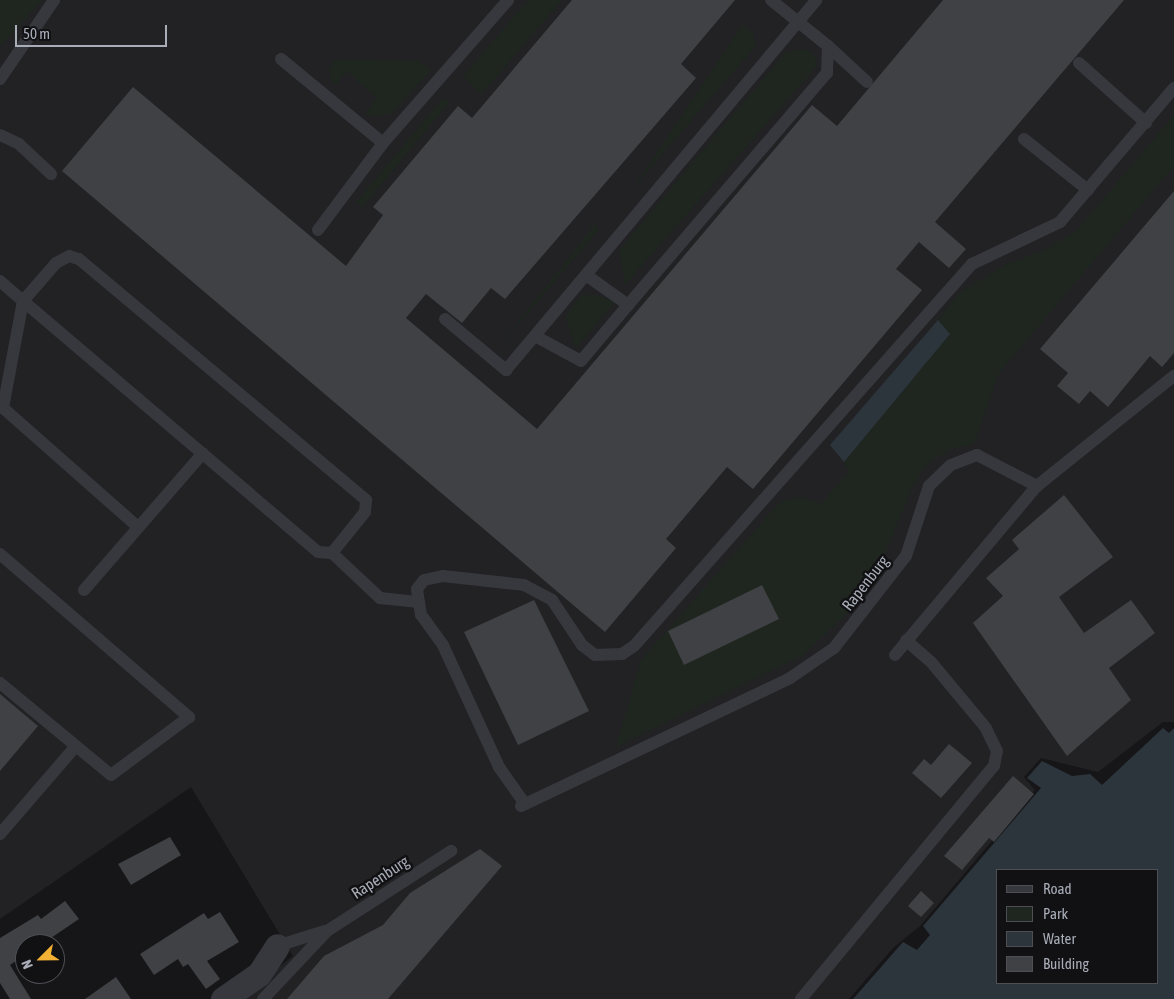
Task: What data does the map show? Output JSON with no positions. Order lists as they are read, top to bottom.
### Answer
{
  "streets": {
    "lane": ["Rapenburg"]
  },
  "legend": [
    "Road",
    "Park",
    "Water",
    "Building"
  ],
  "scale_bar": "50 m",
  "north": "bottom left"
}
